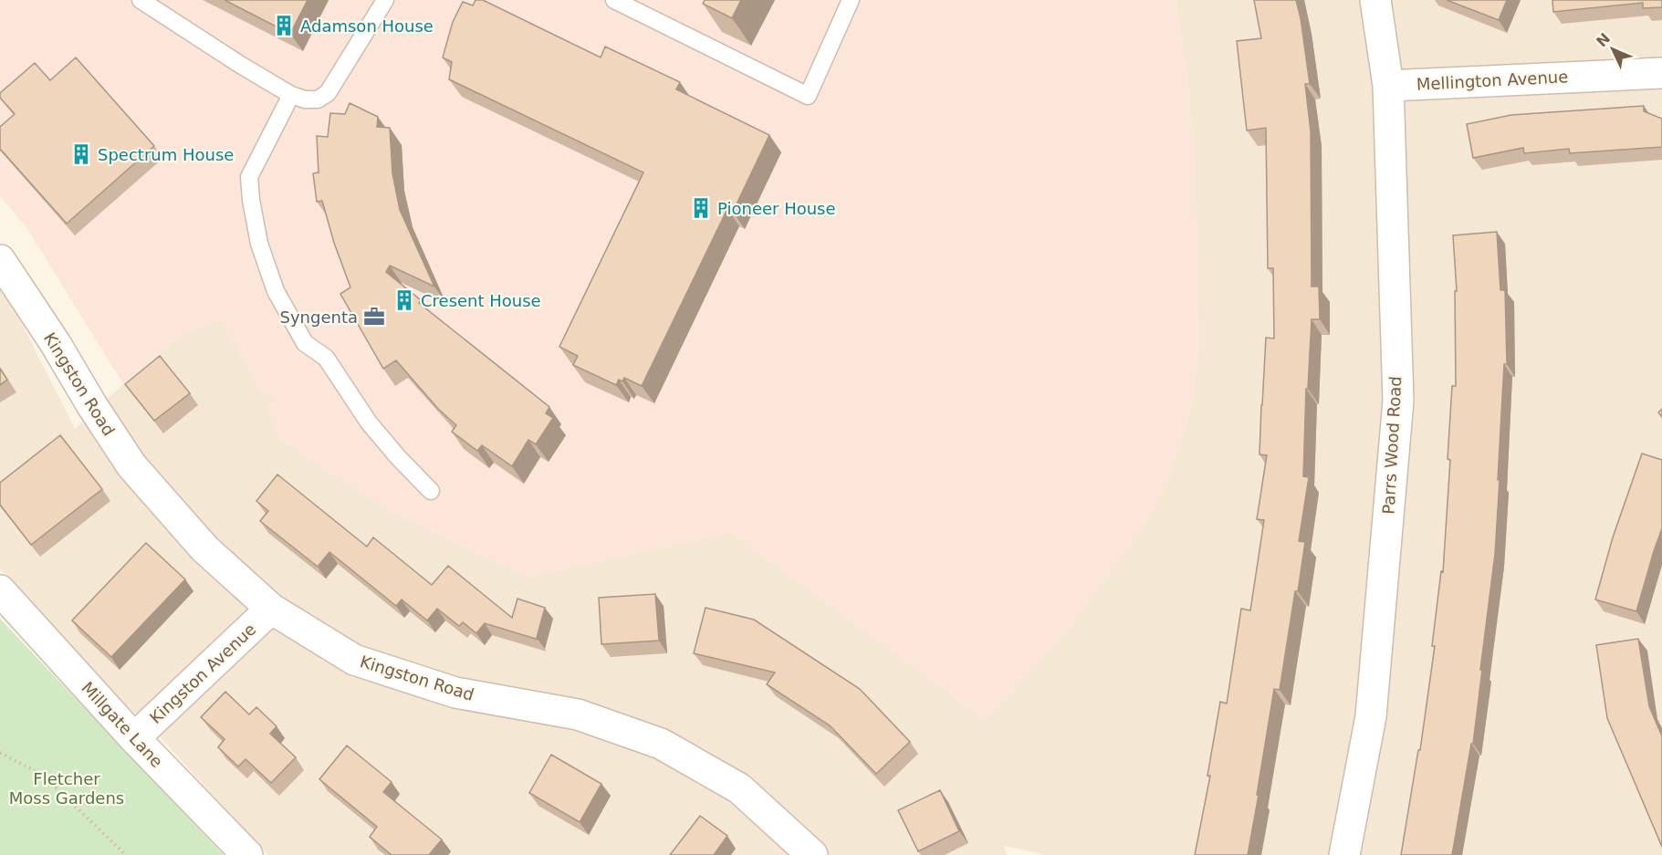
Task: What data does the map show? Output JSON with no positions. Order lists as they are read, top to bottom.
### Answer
{
  "streets": {
    "street": [
      "Mellington Avenue",
      "Kingston Road",
      "Parrs Wood Road",
      "Kingston Avenue",
      "Millgate Lane"
    ]
  },
  "crossings": [
    ["Mellington Avenue", "Parrs Wood Road"],
    ["Kingston Road", "Kingston Avenue"],
    ["Kingston Avenue", "Millgate Lane"]
  ],
  "parks": ["Fletcher Moss Gardens"],
  "places": {
    "building": [
      "Adamson House",
      "Spectrum House",
      "Pioneer House",
      "Cresent House"
    ],
    "office": ["Syngenta"]
  },
  "north": "top left"
}
